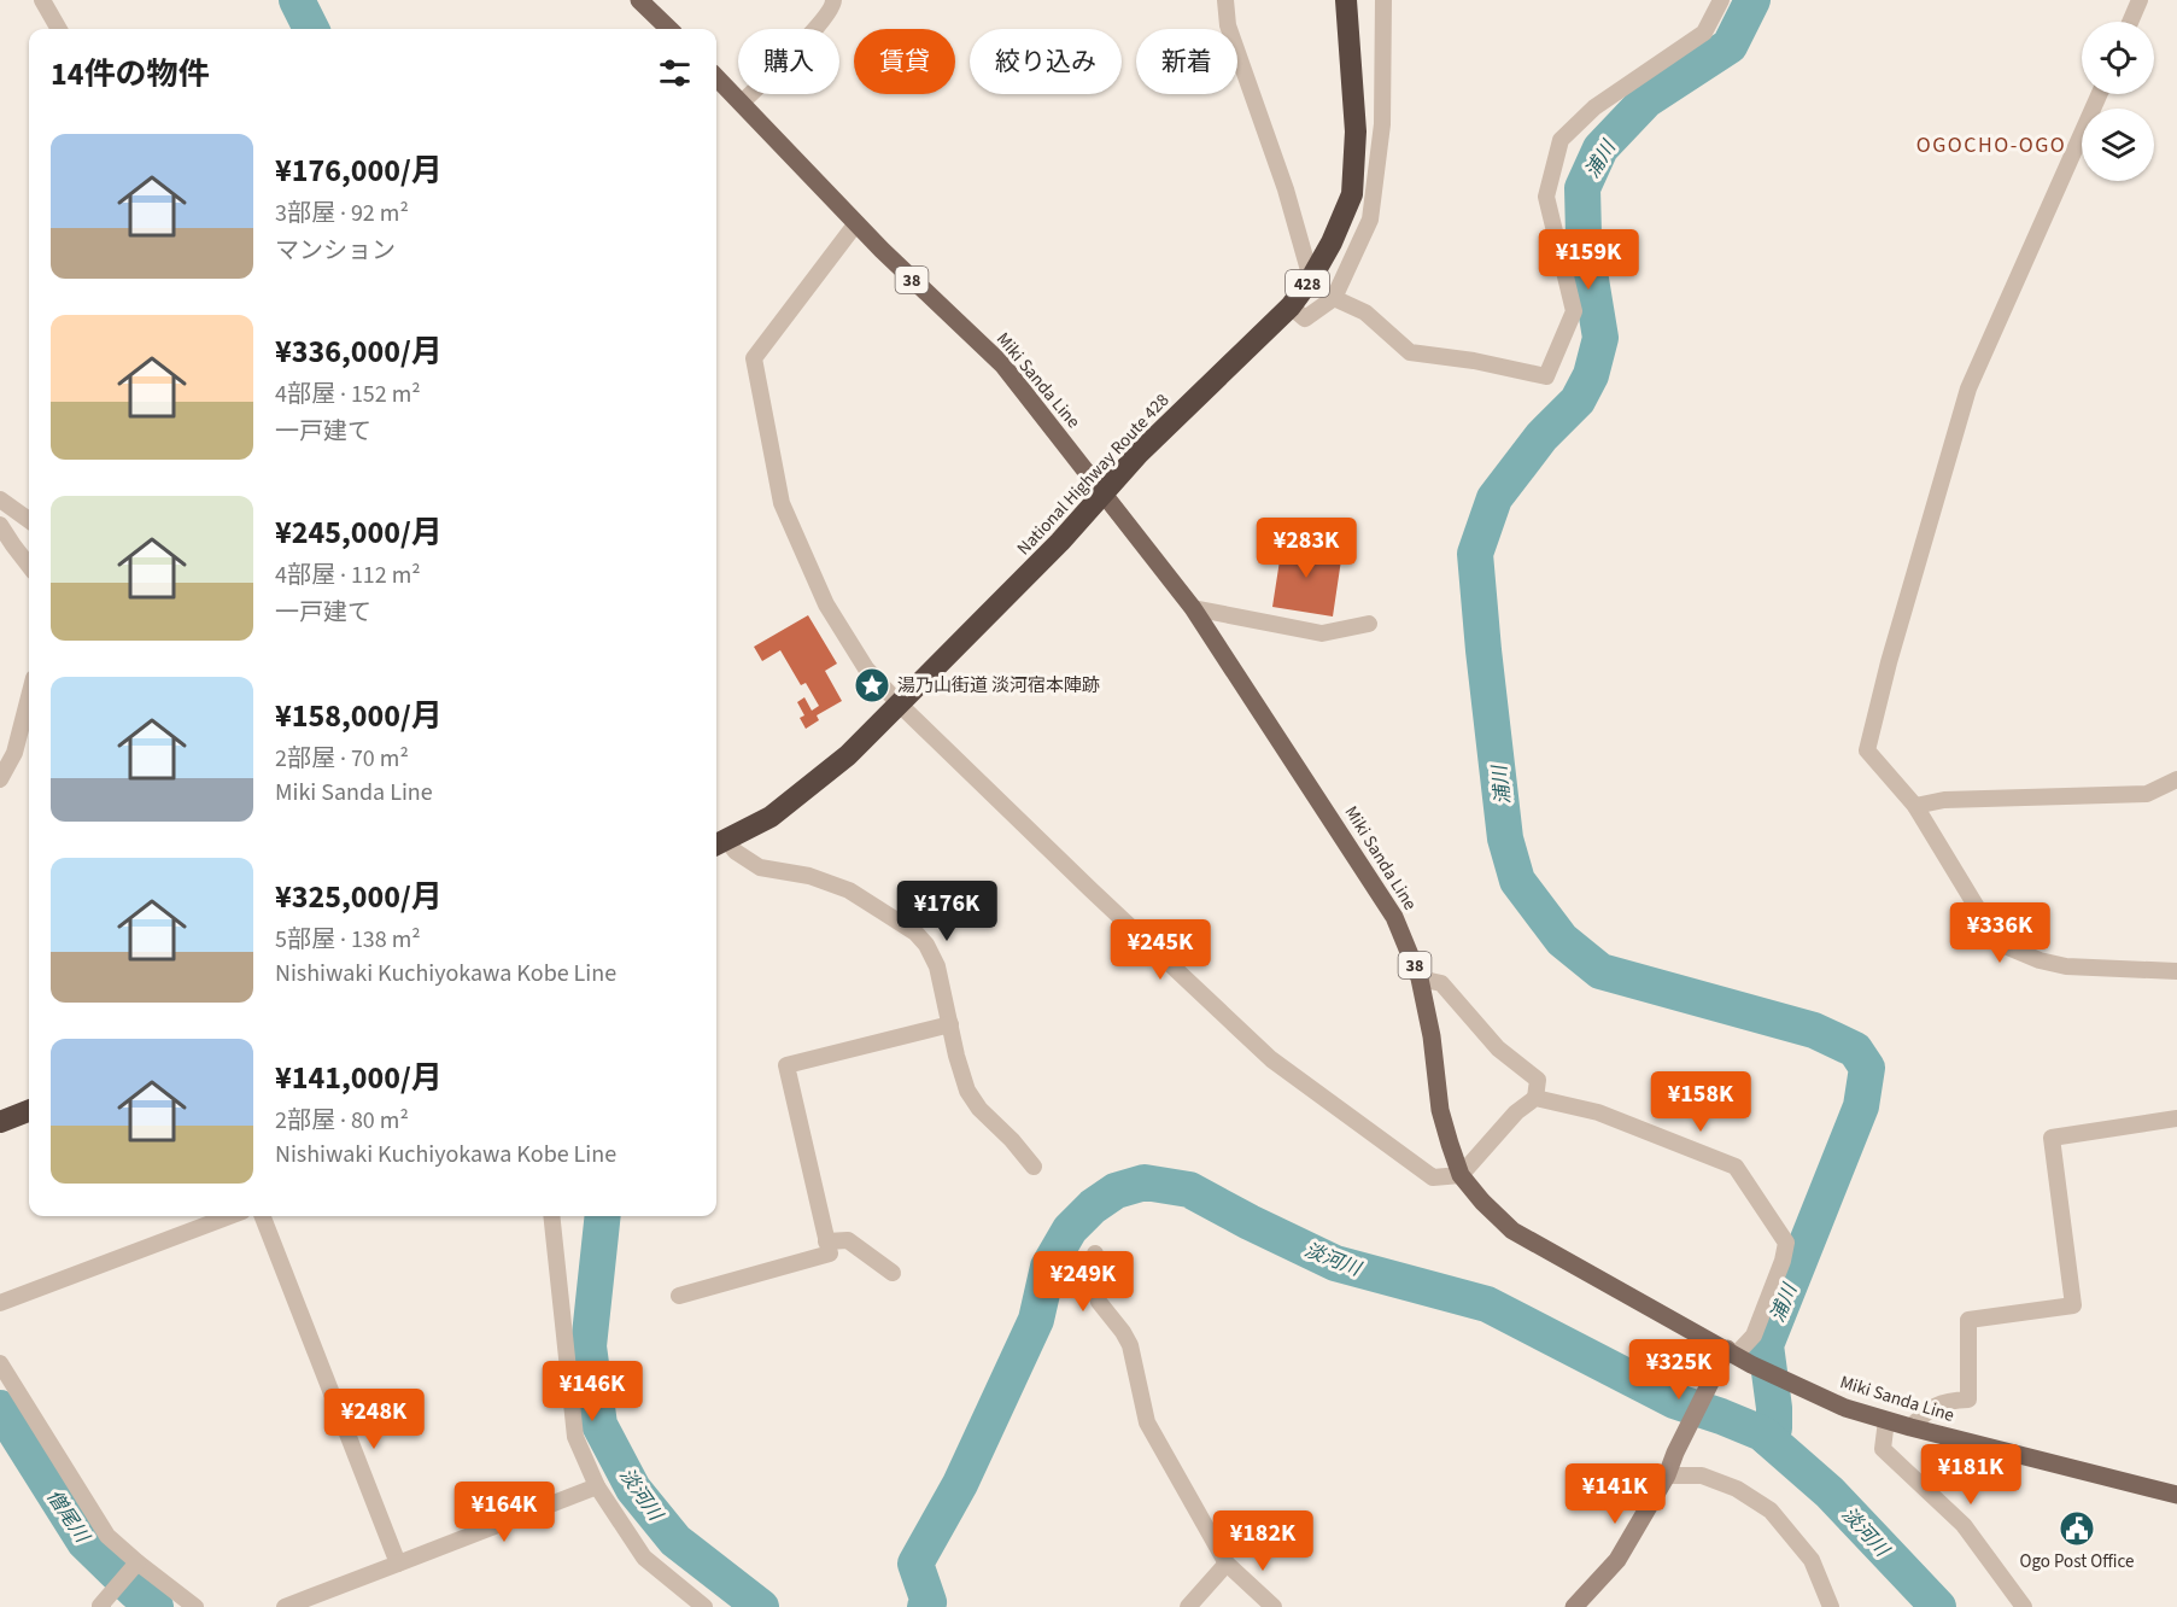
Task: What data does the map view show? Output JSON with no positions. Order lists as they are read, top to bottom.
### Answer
{
  "streets": {
    "highway": ["428", "National Highway Route 428"],
    "main road": ["38", "Miki Sanda Line"]
  },
  "crossings": [
    ["Miki Sanda Line", "National Highway Route 428"]
  ],
  "districts": ["OGOCHO-OGO"],
  "water": ["浦川", "淡河川", "僧尾川"],
  "places": {
    "place": ["湯乃山街道 淡河宿本陣跡"],
    "public building": ["Ogo Post Office"]
  },
  "page": {
    "chip": [
      "購入",
      "賃貸",
      "絞り込み",
      "新着"
    ],
    "heading": "14件の物件",
    "list": [
      {
        "name": "¥176,000/月",
        "note": "3部屋 · 92 m² · マンション"
      },
      {
        "name": "¥336,000/月",
        "note": "4部屋 · 152 m² · 一戸建て"
      },
      {
        "name": "¥245,000/月",
        "note": "4部屋 · 112 m² · 一戸建て"
      },
      {
        "name": "¥158,000/月",
        "note": "2部屋 · 70 m² · Miki Sanda Line"
      },
      {
        "name": "¥325,000/月",
        "note": "5部屋 · 138 m² · Nishiwaki Kuchiyokawa Kobe Line"
      },
      {
        "name": "¥141,000/月",
        "note": "2部屋 · 80 m² · Nishiwaki Kuchiyokawa Kobe Line"
      }
    ],
    "price": [
      "¥159K",
      "¥283K",
      "¥176K",
      "¥336K",
      "¥245K",
      "¥158K",
      "¥249K",
      "¥325K",
      "¥146K",
      "¥248K",
      "¥181K",
      "¥141K",
      "¥164K",
      "¥182K"
    ]
  }
}
